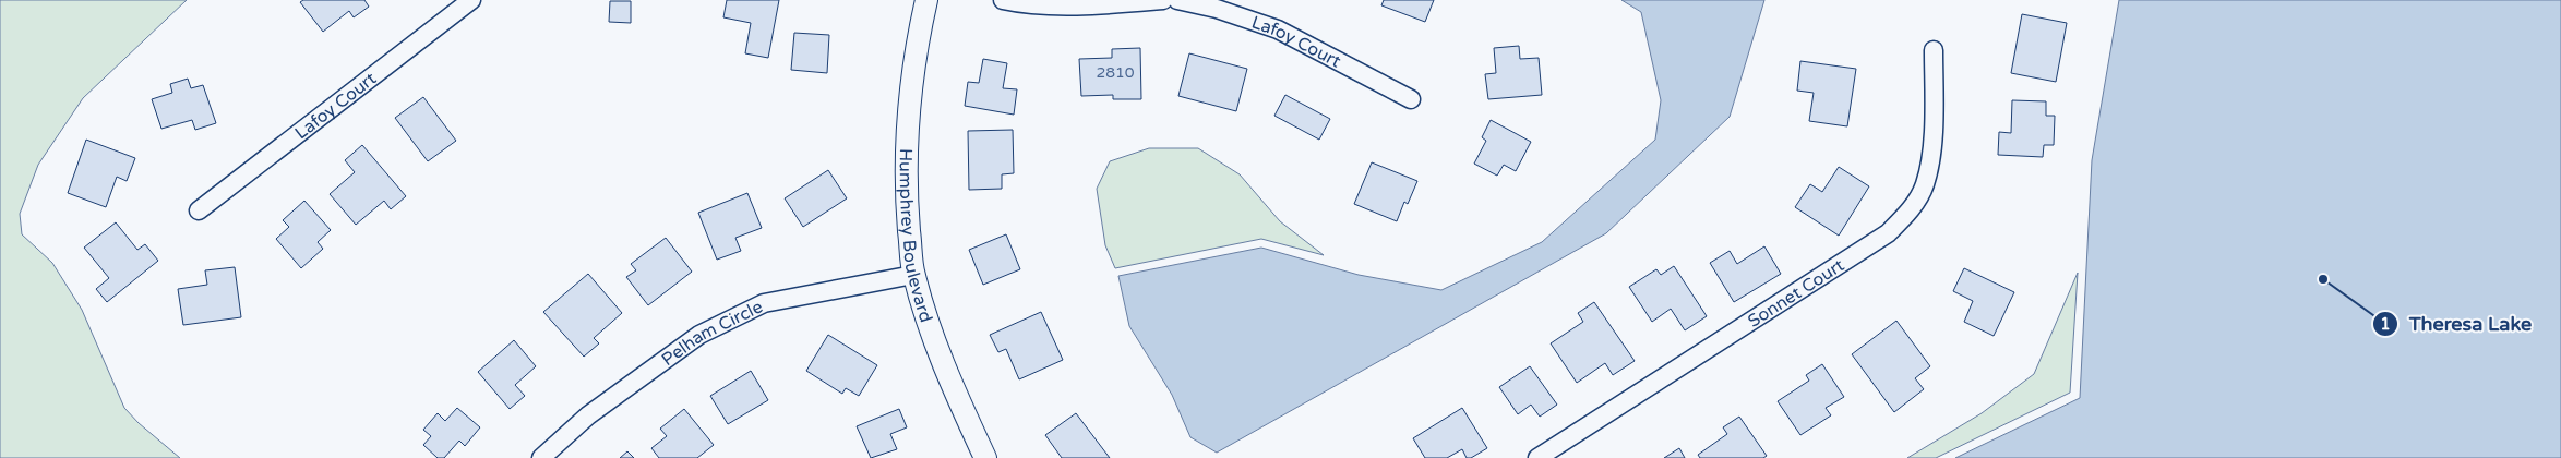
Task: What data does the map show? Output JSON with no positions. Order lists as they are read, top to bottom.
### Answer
{
  "streets": {
    "street": [
      "Lafoy Court",
      "Humphrey Boulevard",
      "Sonnet Court",
      "Pelham Circle"
    ]
  },
  "crossings": [
    ["Humphrey Boulevard", "Pelham Circle"]
  ],
  "places": ["Theresa Lake"],
  "house_numbers": ["2810"]
}
